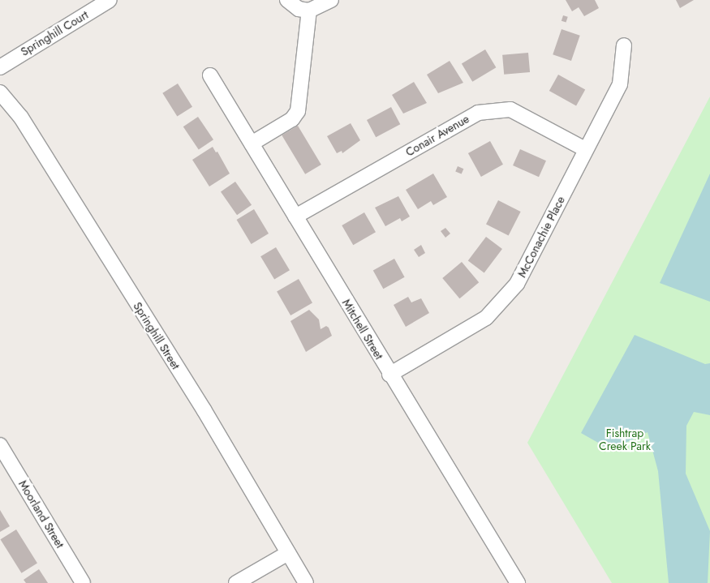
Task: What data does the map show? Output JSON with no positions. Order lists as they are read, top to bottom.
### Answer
{
  "streets": {
    "street": [
      "Springhill Court",
      "Conair Avenue",
      "McConachie Place",
      "Mitchell Street",
      "Springhill Street",
      "Moorland Street"
    ]
  },
  "crossings": [
    ["Conair Avenue", "McConachie Place"],
    ["Conair Avenue", "Mitchell Street"],
    ["McConachie Place", "Mitchell Street"]
  ],
  "parks": ["Fishtrap Creek Park"]
}
